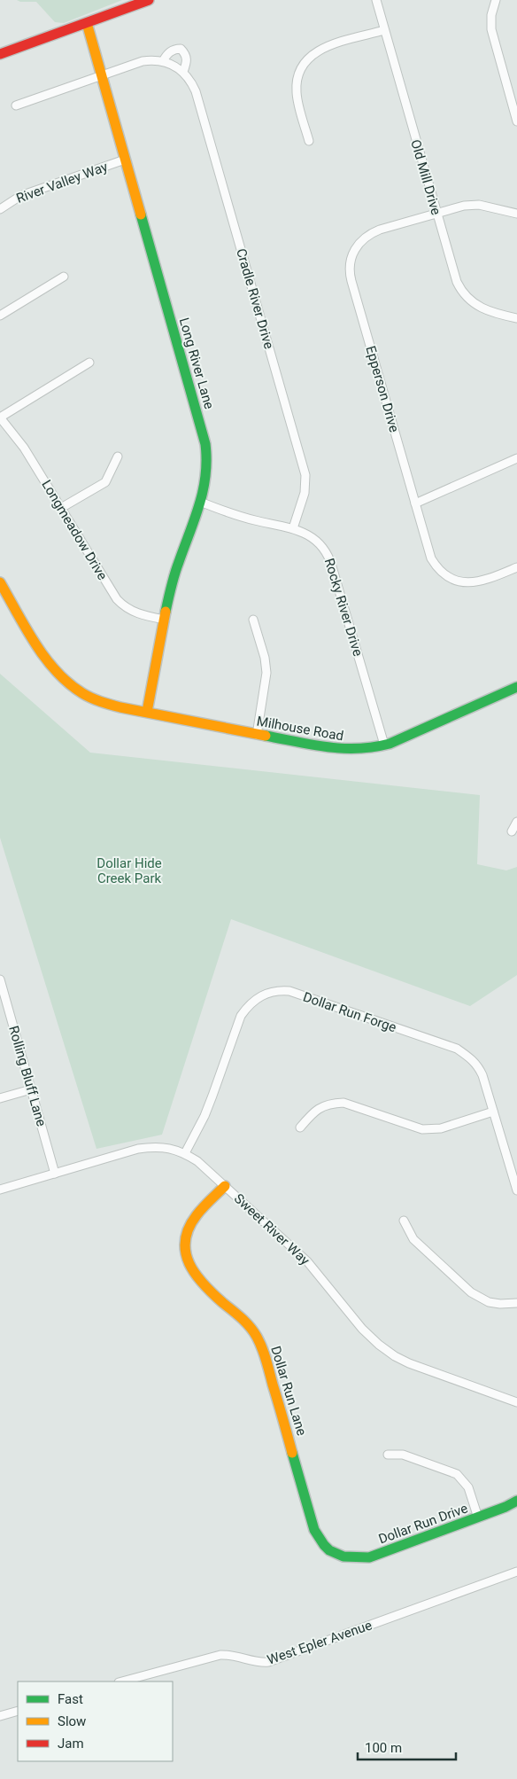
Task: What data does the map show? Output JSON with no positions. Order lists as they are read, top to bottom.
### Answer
{
  "streets": {
    "street": [
      "Old Mill Drive",
      "River Valley Way",
      "Cradle River Drive",
      "Long River Lane",
      "Epperson Drive",
      "Longmeadow Drive",
      "Rocky River Drive",
      "Milhouse Road",
      "Dollar Run Forge",
      "Rolling Bluff Lane",
      "Sweet River Way",
      "Dollar Run Lane",
      "Dollar Run Drive",
      "West Epler Avenue"
    ]
  },
  "crossings": [
    ["Old Mill Drive", "Epperson Drive"],
    ["River Valley Way", "Long River Lane"],
    ["Cradle River Drive", "Long River Lane"],
    ["Cradle River Drive", "Rocky River Drive"],
    ["Long River Lane", "Longmeadow Drive"],
    ["Long River Lane", "Rocky River Drive"],
    ["Long River Lane", "Milhouse Road"],
    ["Rocky River Drive", "Milhouse Road"],
    ["Dollar Run Forge", "Sweet River Way"],
    ["Rolling Bluff Lane", "Sweet River Way"],
    ["Sweet River Way", "Dollar Run Lane"],
    ["Dollar Run Lane", "Dollar Run Drive"]
  ],
  "parks": ["Dollar Hide Creek Park"],
  "legend": ["Fast", "Slow", "Jam"],
  "scale_bar": "100 m"
}
